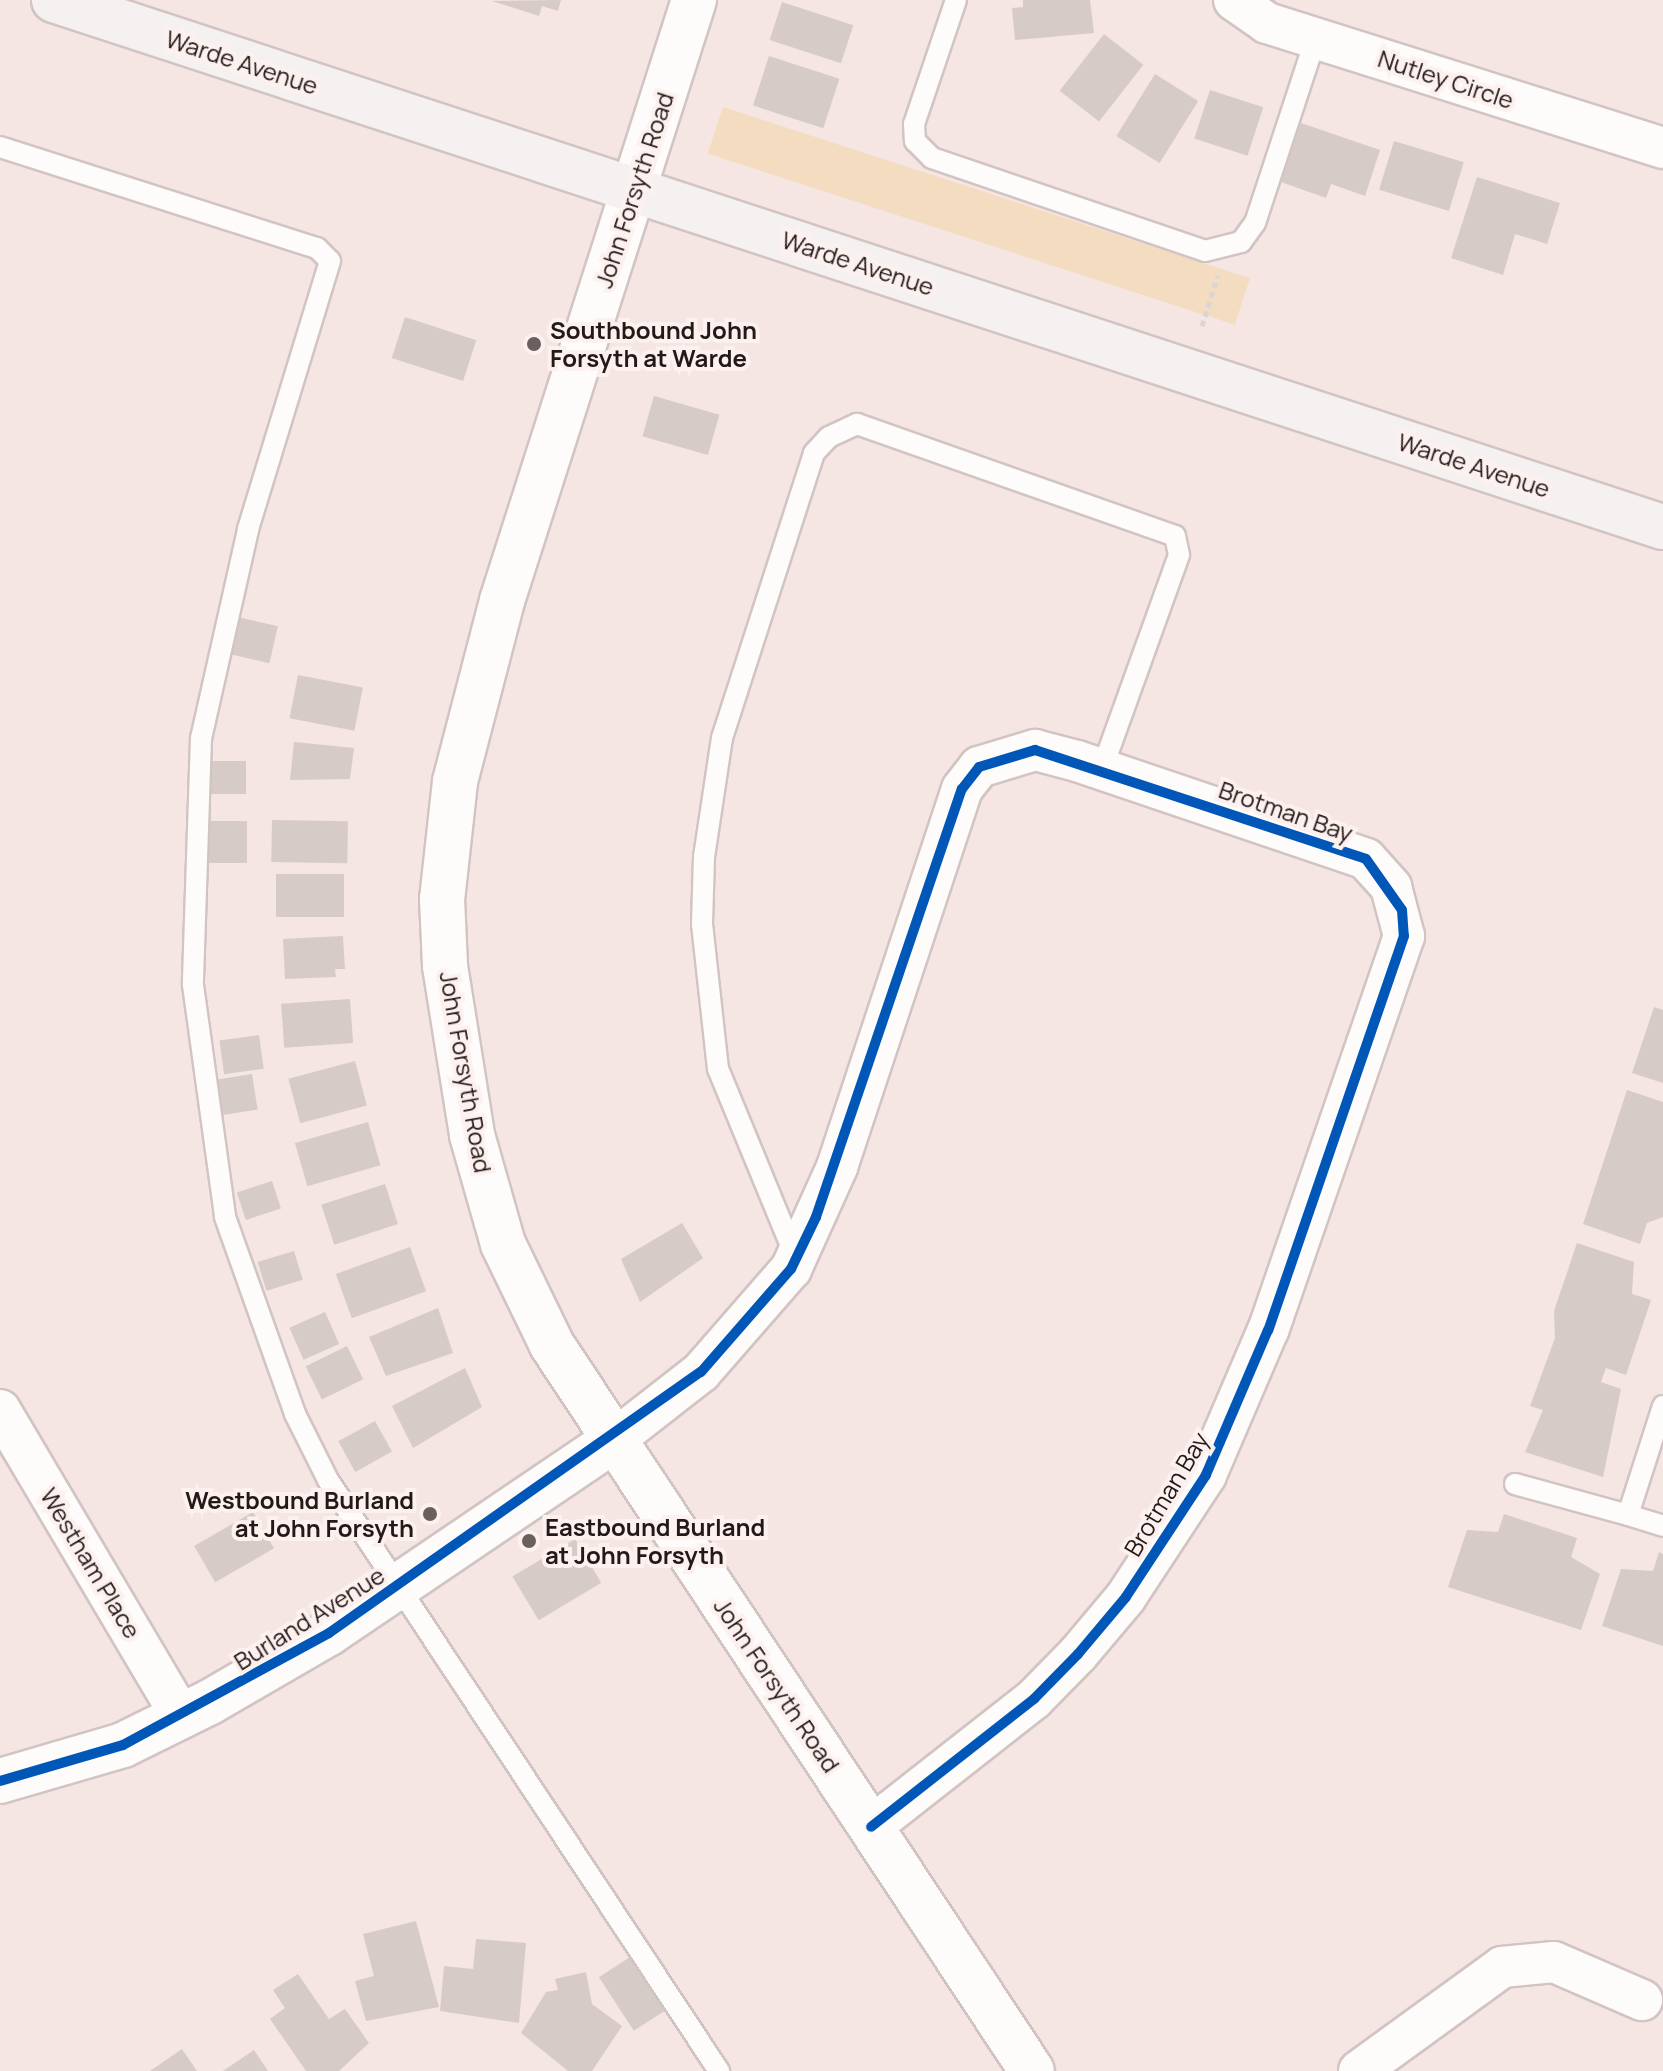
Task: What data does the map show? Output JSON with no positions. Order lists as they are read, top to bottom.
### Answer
{
  "streets": {
    "main road": ["Warde Avenue"],
    "street": [
      "Nutley Circle",
      "John Forsyth Road",
      "Brotman Bay",
      "Westham Place",
      "Burland Avenue"
    ]
  },
  "crossings": [
    ["Warde Avenue", "John Forsyth Road"],
    ["John Forsyth Road", "Brotman Bay"],
    ["John Forsyth Road", "Burland Avenue"],
    ["Brotman Bay", "Burland Avenue"],
    ["Westham Place", "Burland Avenue"]
  ],
  "places": ["Southbound John Forsyth at Warde", "Westbound Burland at John Forsyth", "Eastbound Burland at John Forsyth"]
}
